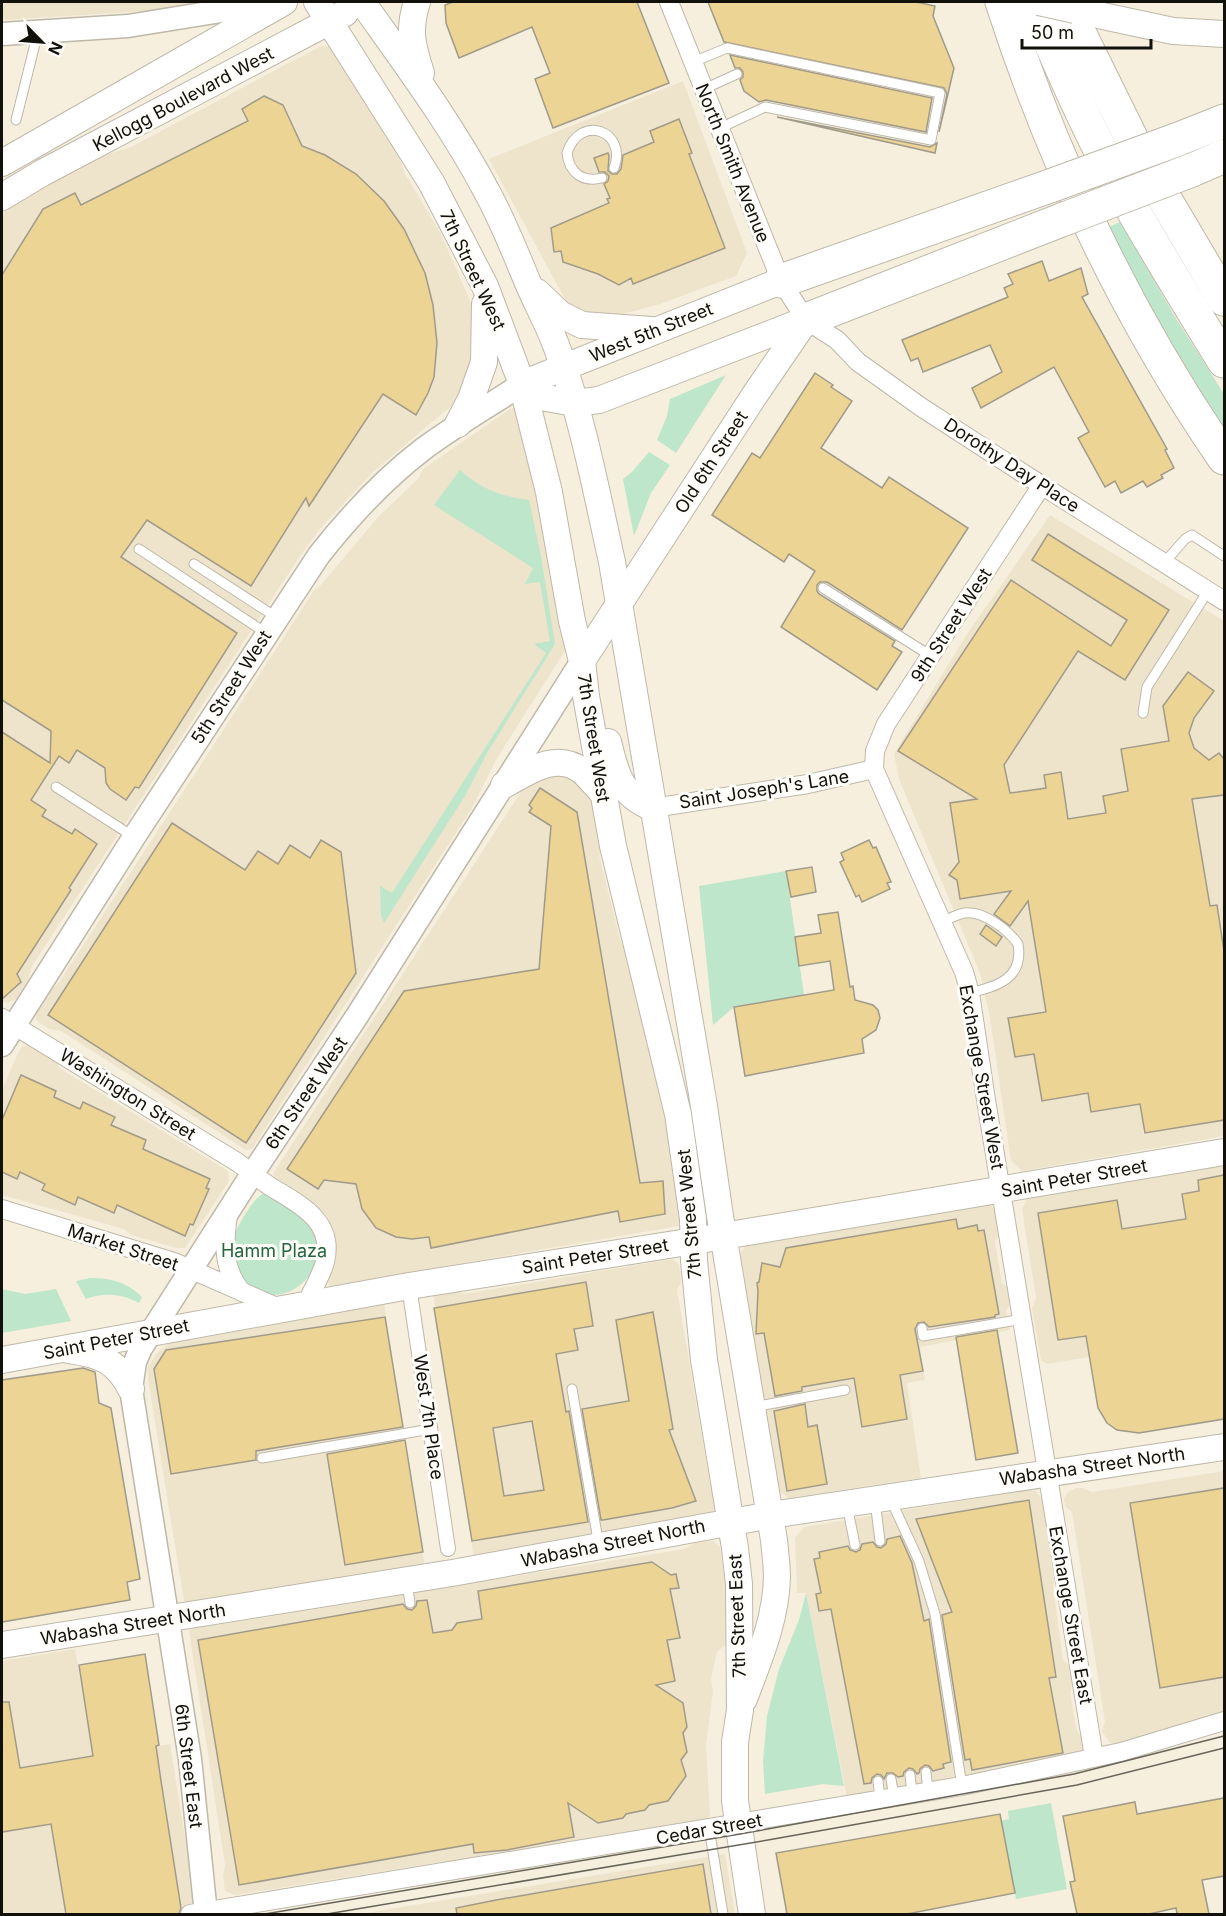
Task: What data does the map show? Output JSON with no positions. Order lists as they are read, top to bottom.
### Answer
{
  "streets": {
    "main road": [
      "Kellogg Boulevard West",
      "7th Street West",
      "West 5th Street",
      "Old 6th Street",
      "6th Street West",
      "Saint Peter Street",
      "Wabasha Street North",
      "7th Street East"
    ],
    "street": [
      "North Smith Avenue",
      "Dorothy Day Place",
      "9th Street West",
      "5th Street West",
      "Saint Joseph's Lane",
      "Exchange Street West",
      "Washington Street",
      "Market Street",
      "West 7th Place",
      "Exchange Street East",
      "6th Street East",
      "Cedar Street"
    ]
  },
  "crossings": [
    ["Kellogg Boulevard West", "7th Street West"],
    ["North Smith Avenue", "West 5th Street"],
    ["North Smith Avenue", "Old 6th Street"],
    ["North Smith Avenue", "Dorothy Day Place"],
    ["7th Street West", "West 5th Street"],
    ["7th Street West", "Old 6th Street"],
    ["7th Street West", "5th Street West"],
    ["7th Street West", "Saint Joseph's Lane"],
    ["7th Street West", "6th Street West"],
    ["7th Street West", "Saint Peter Street"],
    ["7th Street West", "Wabasha Street North"],
    ["7th Street West", "7th Street East"],
    ["West 5th Street", "5th Street West"],
    ["Old 6th Street", "Dorothy Day Place"],
    ["Old 6th Street", "6th Street West"],
    ["Dorothy Day Place", "9th Street West"],
    ["9th Street West", "Saint Joseph's Lane"],
    ["9th Street West", "Exchange Street West"],
    ["5th Street West", "Washington Street"],
    ["Saint Joseph's Lane", "Exchange Street West"],
    ["Exchange Street West", "Saint Peter Street"],
    ["Exchange Street West", "Wabasha Street North"],
    ["Exchange Street West", "Exchange Street East"],
    ["6th Street West", "Washington Street"],
    ["6th Street West", "Saint Peter Street"],
    ["6th Street West", "Market Street"],
    ["6th Street West", "Wabasha Street North"],
    ["6th Street West", "6th Street East"],
    ["Washington Street", "Saint Peter Street"],
    ["Washington Street", "Market Street"],
    ["Saint Peter Street", "Market Street"],
    ["Saint Peter Street", "West 7th Place"],
    ["Wabasha Street North", "Exchange Street East"],
    ["Wabasha Street North", "7th Street East"],
    ["Wabasha Street North", "6th Street East"],
    ["Exchange Street East", "Cedar Street"],
    ["7th Street East", "Cedar Street"],
    ["6th Street East", "Cedar Street"]
  ],
  "parks": ["Hamm Plaza"],
  "scale_bar": "50 m",
  "north": "bottom right"
}
